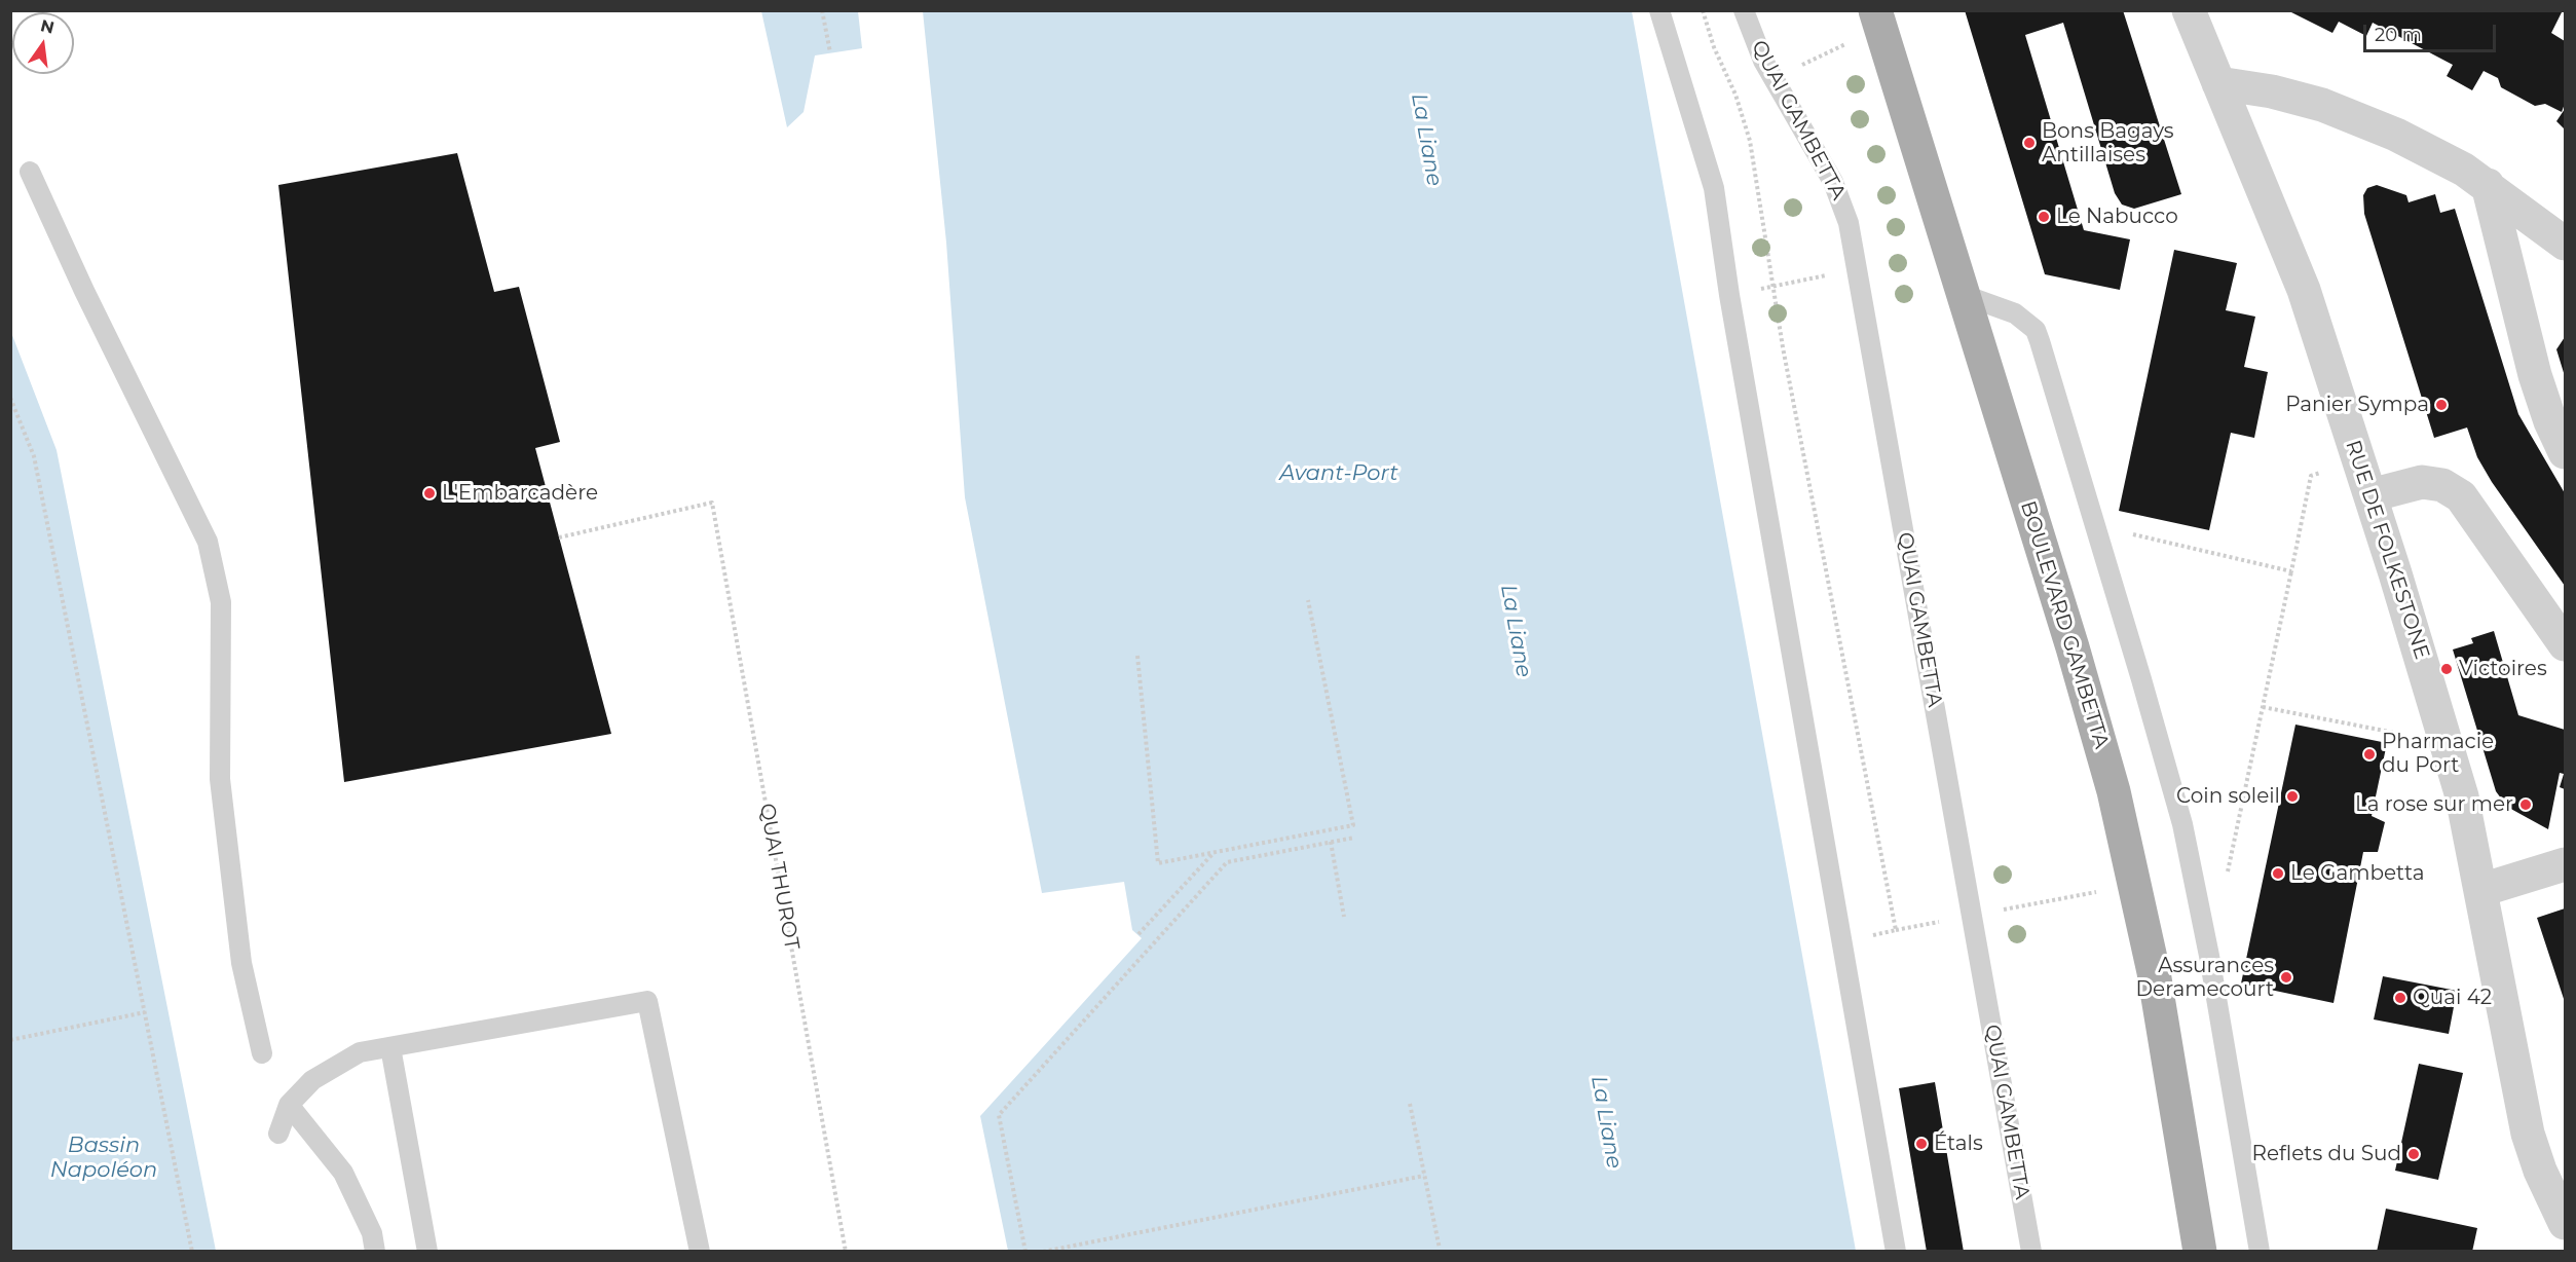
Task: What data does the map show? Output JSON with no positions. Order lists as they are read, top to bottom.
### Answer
{
  "streets": {
    "main road": ["BOULEVARD GAMBETTA"],
    "street": ["RUE DE FOLKESTONE"],
    "lane": ["QUAI GAMBETTA"],
    "path": ["QUAI THUROT"]
  },
  "water": ["La Liane", "Avant-Port", "Bassin Napoléon"],
  "places": [
    "Bons Bagays Antillaises",
    "Le Nabucco",
    "Panier Sympa",
    "L'Embarcadère",
    "Victoires",
    "Pharmacie du Port",
    "Coin soleil",
    "La rose sur mer",
    "Le Gambetta",
    "Assurances Deramecourt",
    "Quai 42",
    "Étals",
    "Reflets du Sud"
  ],
  "scale_bar": "20 m",
  "north": "top"
}
